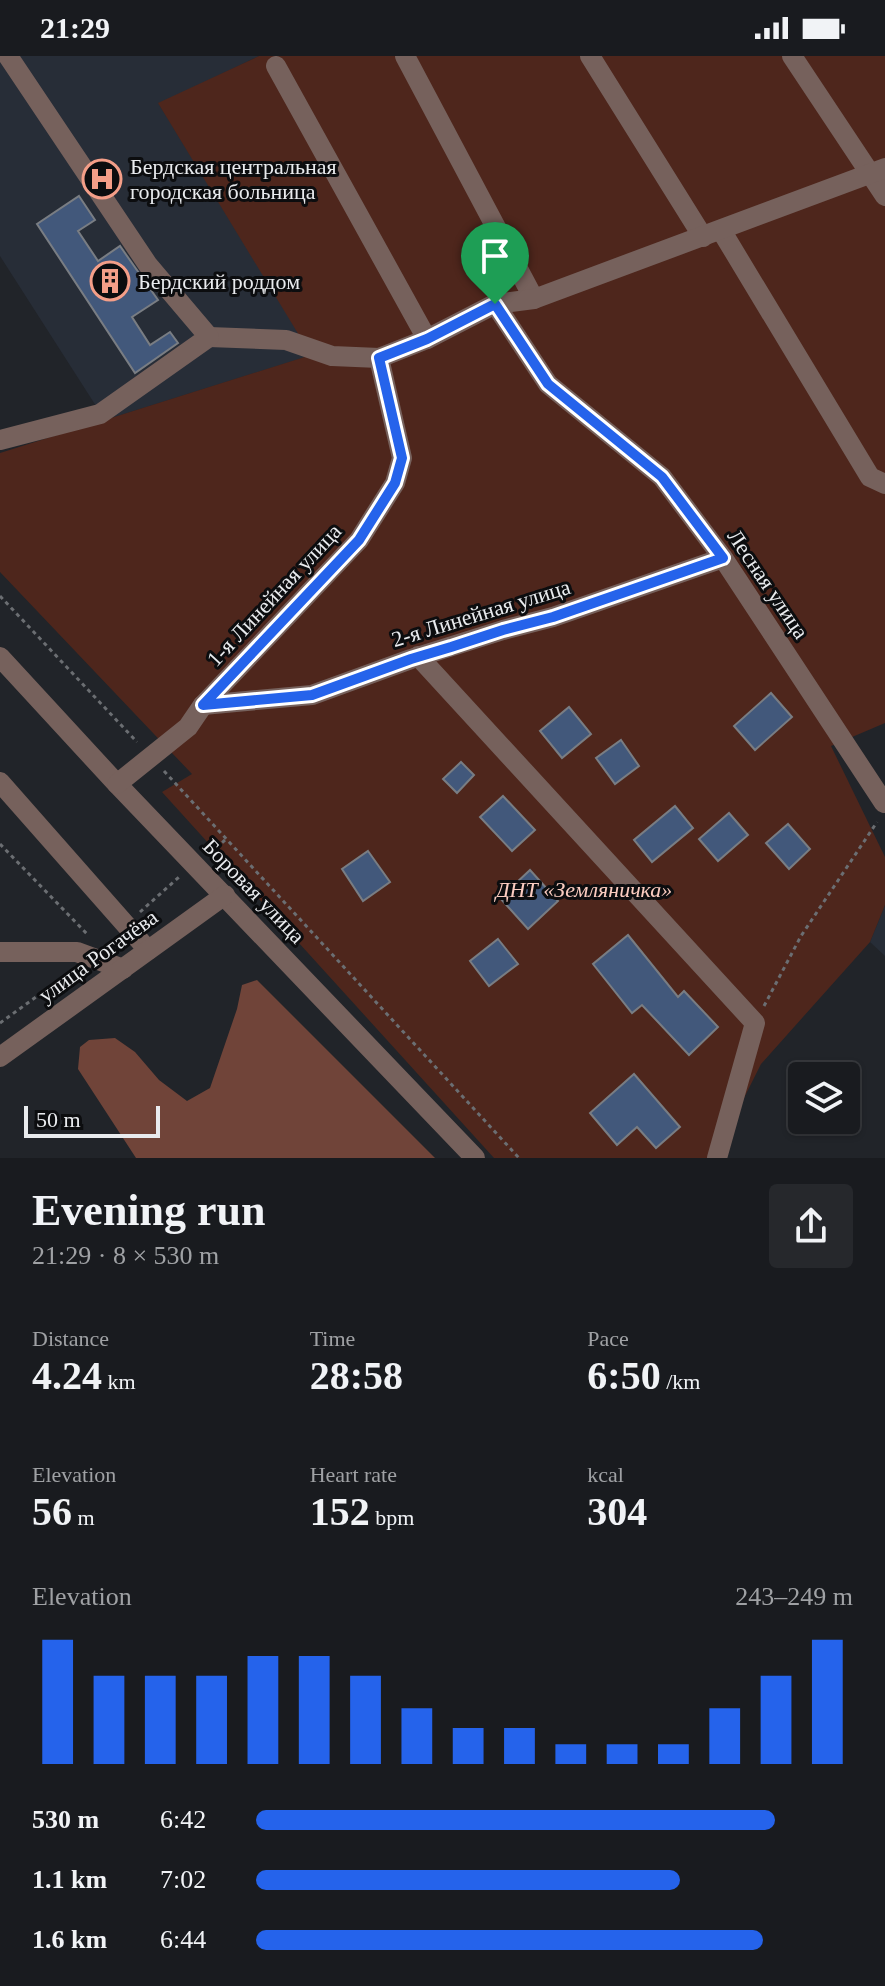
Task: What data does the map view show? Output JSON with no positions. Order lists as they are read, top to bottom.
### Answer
{
  "streets": {
    "street": [
      "Лесная улица",
      "1-я Линейная улица",
      "2-я Линейная улица",
      "Боровая улица",
      "улица Рогачёва"
    ]
  },
  "crossings": [
    ["Лесная улица", "2-я Линейная улица"],
    ["1-я Линейная улица", "2-я Линейная улица"],
    ["1-я Линейная улица", "Боровая улица"],
    ["Боровая улица", "улица Рогачёва"]
  ],
  "parks": ["ДНТ «Земляничка»"],
  "places": {
    "hospital": ["Бердская центральная городская больница"],
    "building": ["Бердский роддом"]
  },
  "scale_bar": "50 m",
  "page": {
    "status": "21:29",
    "scale": "50 m",
    "heading": ["Evening run", "21:29 · 8 × 530 m"],
    "stats": [
      ["Distance", "4.24 km"],
      ["Time", "28:58"],
      ["Pace", "6:50 /km"],
      ["Elevation", "56 m"],
      ["Heart rate", "152 bpm"],
      ["kcal", "304"]
    ],
    "chart": ["Elevation", "243–249 m"],
    "list": [
      {
        "name": "530 m",
        "note": "6:42"
      },
      {
        "name": "1.1 km",
        "note": "7:02"
      },
      {
        "name": "1.6 km",
        "note": "6:44"
      }
    ]
  }
}
